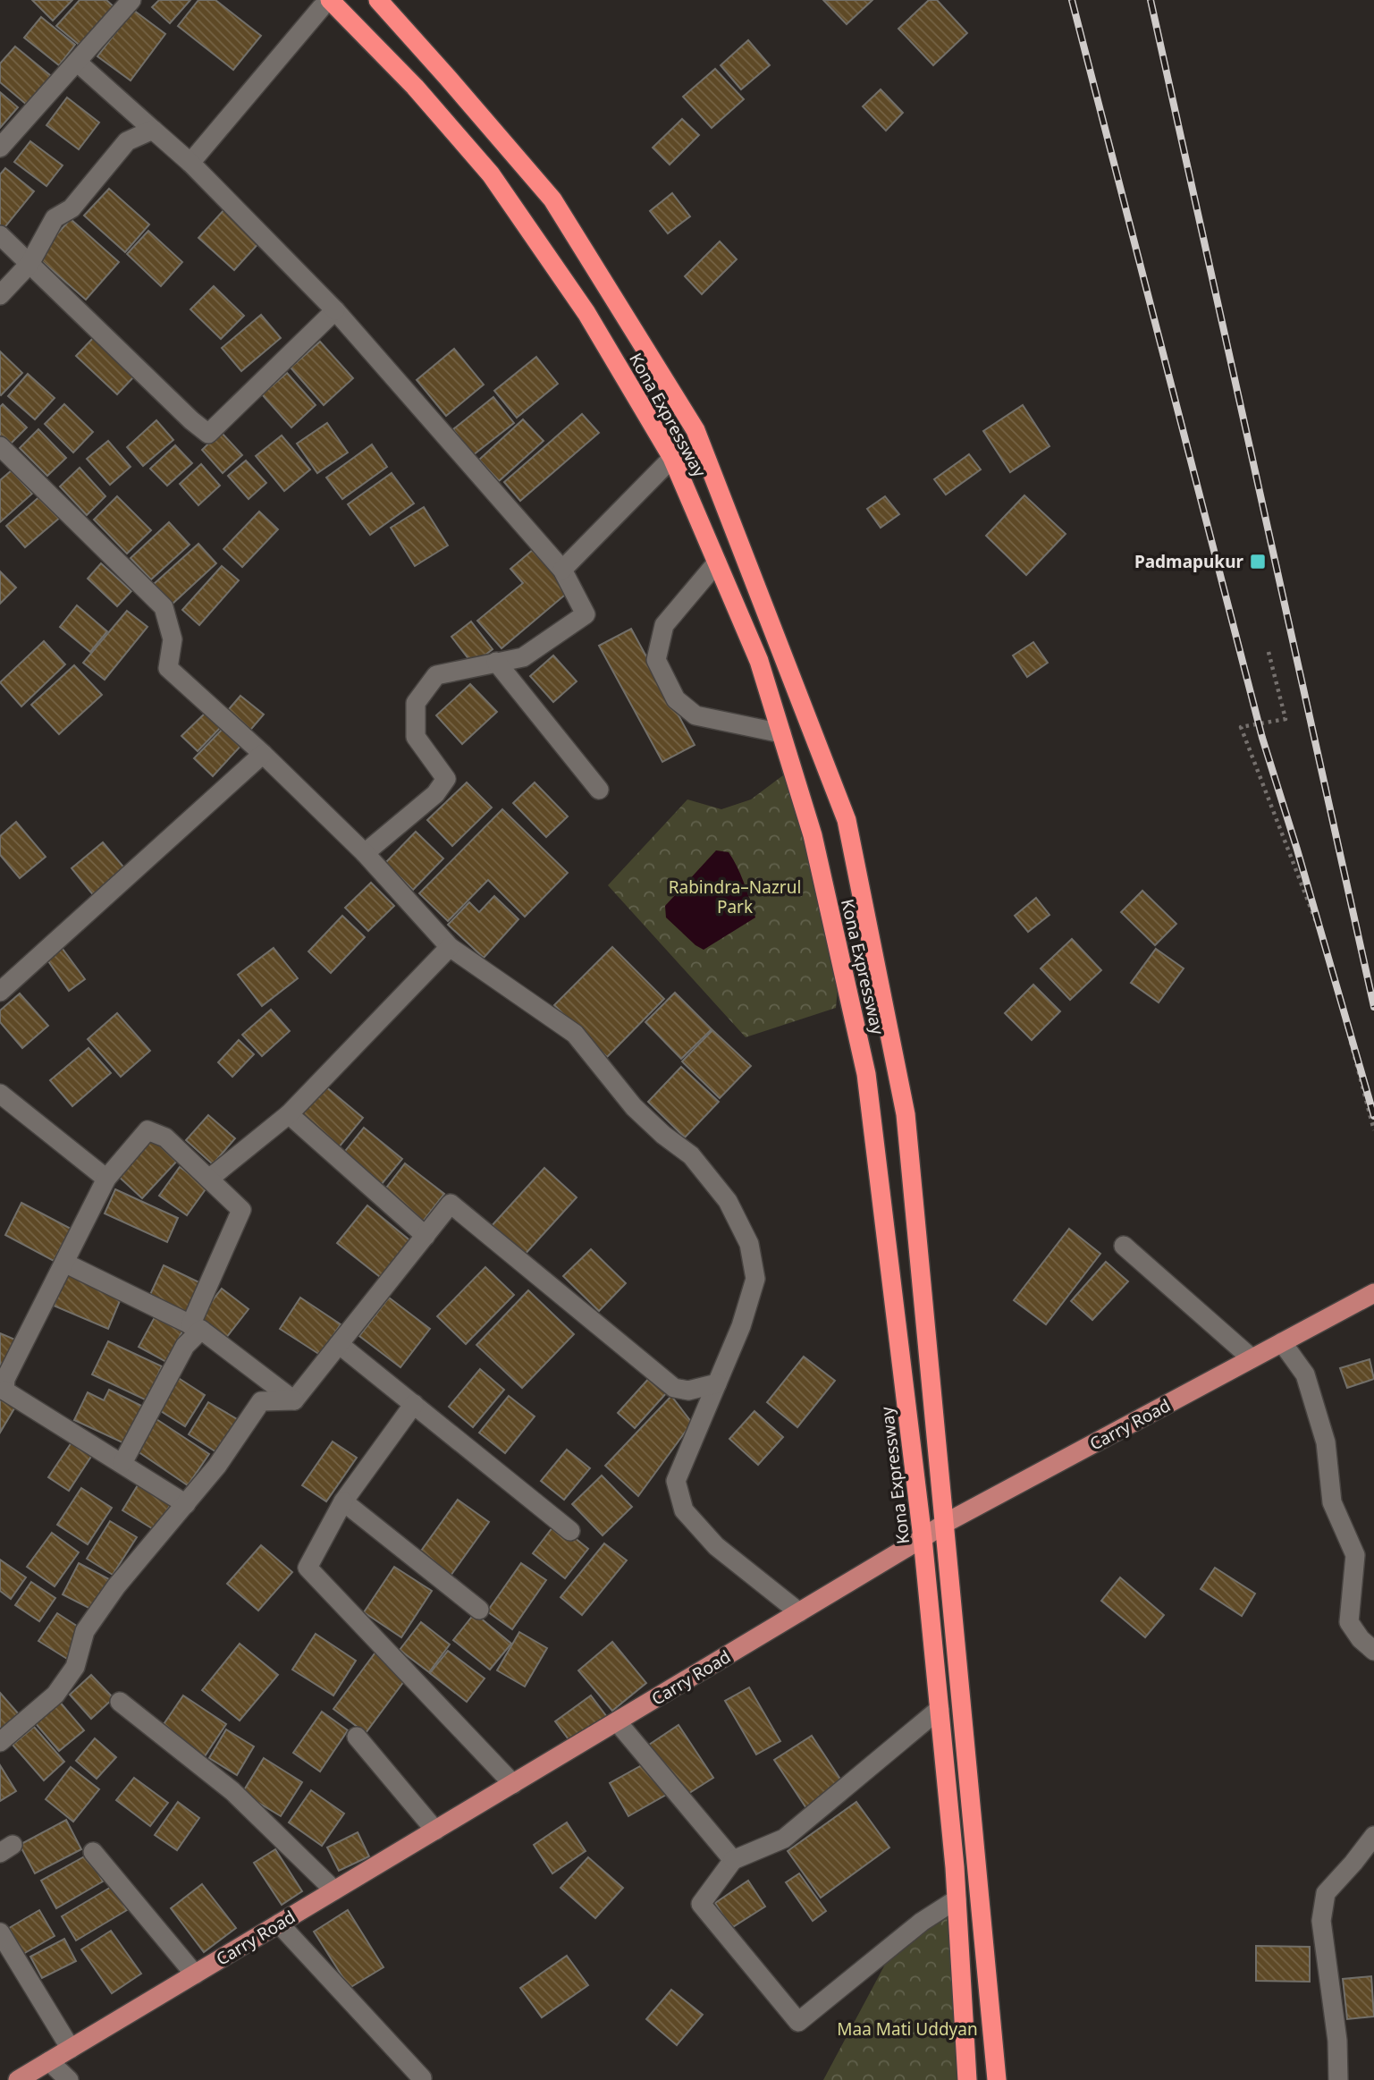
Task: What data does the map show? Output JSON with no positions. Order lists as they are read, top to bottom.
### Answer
{
  "streets": {
    "highway": ["Kona Expressway"],
    "main road": ["Carry Road"]
  },
  "crossings": [
    ["Kona Expressway", "Carry Road"]
  ],
  "parks": ["Rabindra–Nazrul Park", "Maa Mati Uddyan"],
  "places": {
    "transit": ["Padmapukur"]
  }
}
